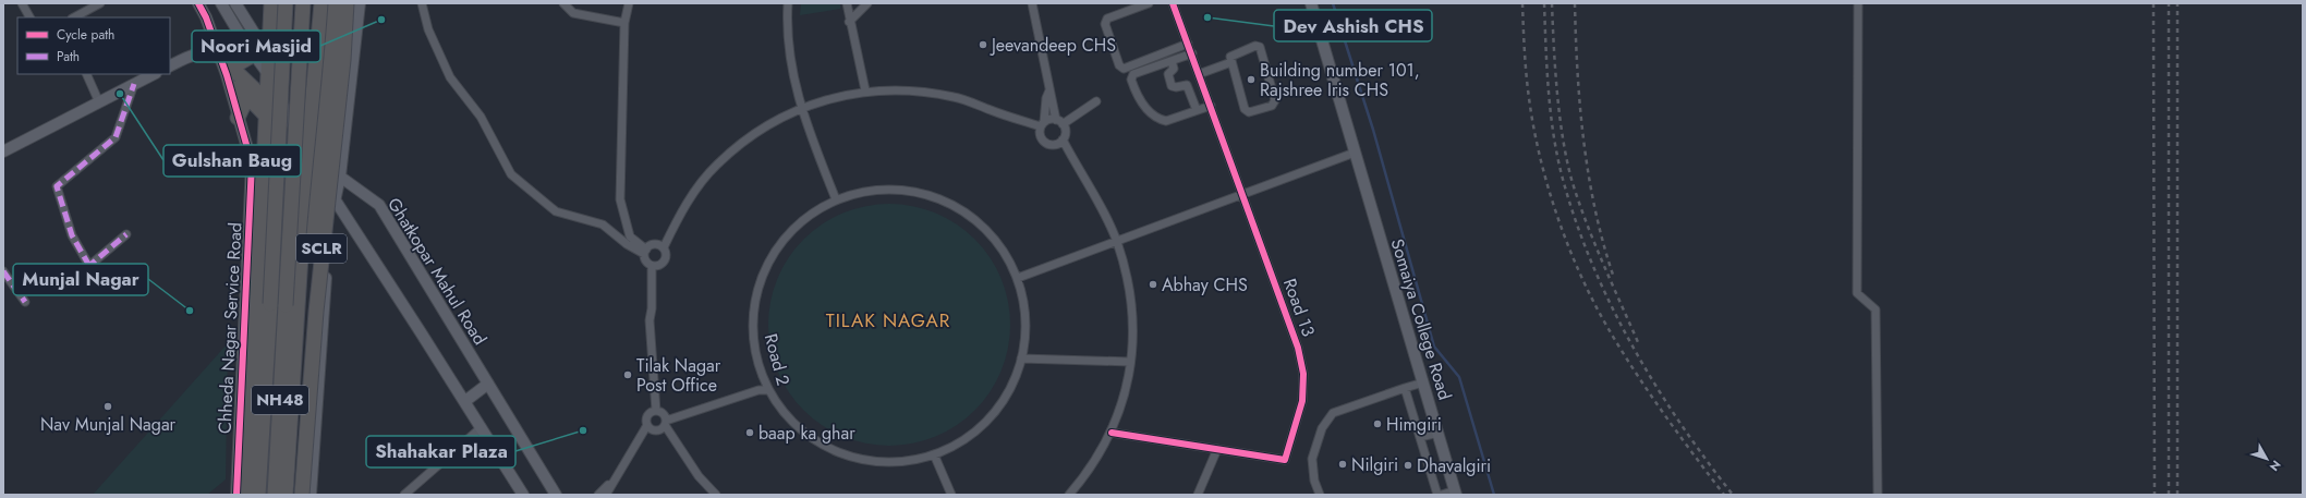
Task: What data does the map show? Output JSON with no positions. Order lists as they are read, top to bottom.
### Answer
{
  "streets": {
    "highway": ["SCLR", "NH48"],
    "street": [
      "Ghatkopar Mahul Road",
      "Road 13",
      "Somaiya College Road",
      "Chheda Nagar Service Road",
      "Road 2"
    ]
  },
  "districts": ["TILAK NAGAR"],
  "places": [
    "Dev Ashish CHS",
    "Noori Masjid",
    "Jeevandeep CHS",
    "Building number 101, Rajshree Iris CHS",
    "Gulshan Baug",
    "Abhay CHS",
    "Munjal Nagar",
    "Tilak Nagar Post Office",
    "Nav Munjal Nagar",
    "Himgiri",
    "Shahakar Plaza",
    "baap ka ghar",
    "Nilgiri",
    "Dhavalgiri"
  ],
  "legend": ["Cycle path", "Path"],
  "north": "bottom right"
}
